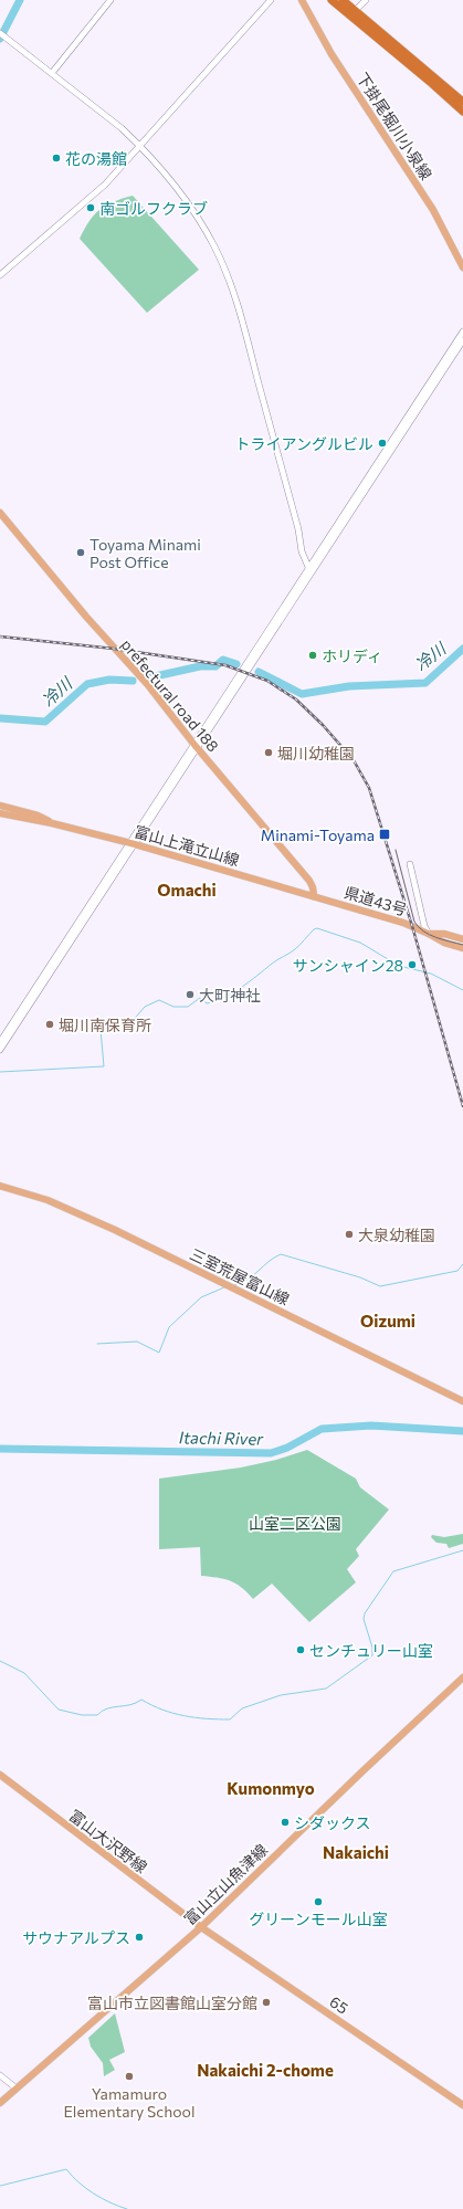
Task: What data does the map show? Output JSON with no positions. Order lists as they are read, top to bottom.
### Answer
{
  "streets": {
    "main road": [
      "下掛尾堀川小泉線",
      "prefectural road 188",
      "富山上滝立山線",
      "県道43号",
      "三室荒屋富山線",
      "富山大沢野線",
      "富山立山魚津線",
      "65"
    ]
  },
  "crossings": [
    ["prefectural road 188", "富山上滝立山線"],
    ["prefectural road 188", "県道43号"],
    ["富山上滝立山線", "県道43号"],
    ["富山大沢野線", "富山立山魚津線"],
    ["富山大沢野線", "65"],
    ["富山立山魚津線", "65"]
  ],
  "districts": [
    "Omachi",
    "Oizumi",
    "Kumonmyo",
    "Nakaichi",
    "Nakaichi 2-chome"
  ],
  "water": ["冷川", "Itachi River"],
  "parks": ["山室二区公園"],
  "places": {
    "other": [
      "花の湯館",
      "南ゴルフクラブ",
      "トライアングルビル",
      "Toyama Minami Post Office",
      "ホリディ",
      "堀川幼稚園",
      "サンシャイン28",
      "大町神社",
      "堀川南保育所",
      "大泉幼稚園",
      "センチュリー山室",
      "シダックス",
      "グリーンモール山室",
      "サウナアルプス",
      "富山市立図書館山室分館",
      "Yamamuro Elementary School"
    ],
    "transit": ["Minami-Toyama"]
  }
}
